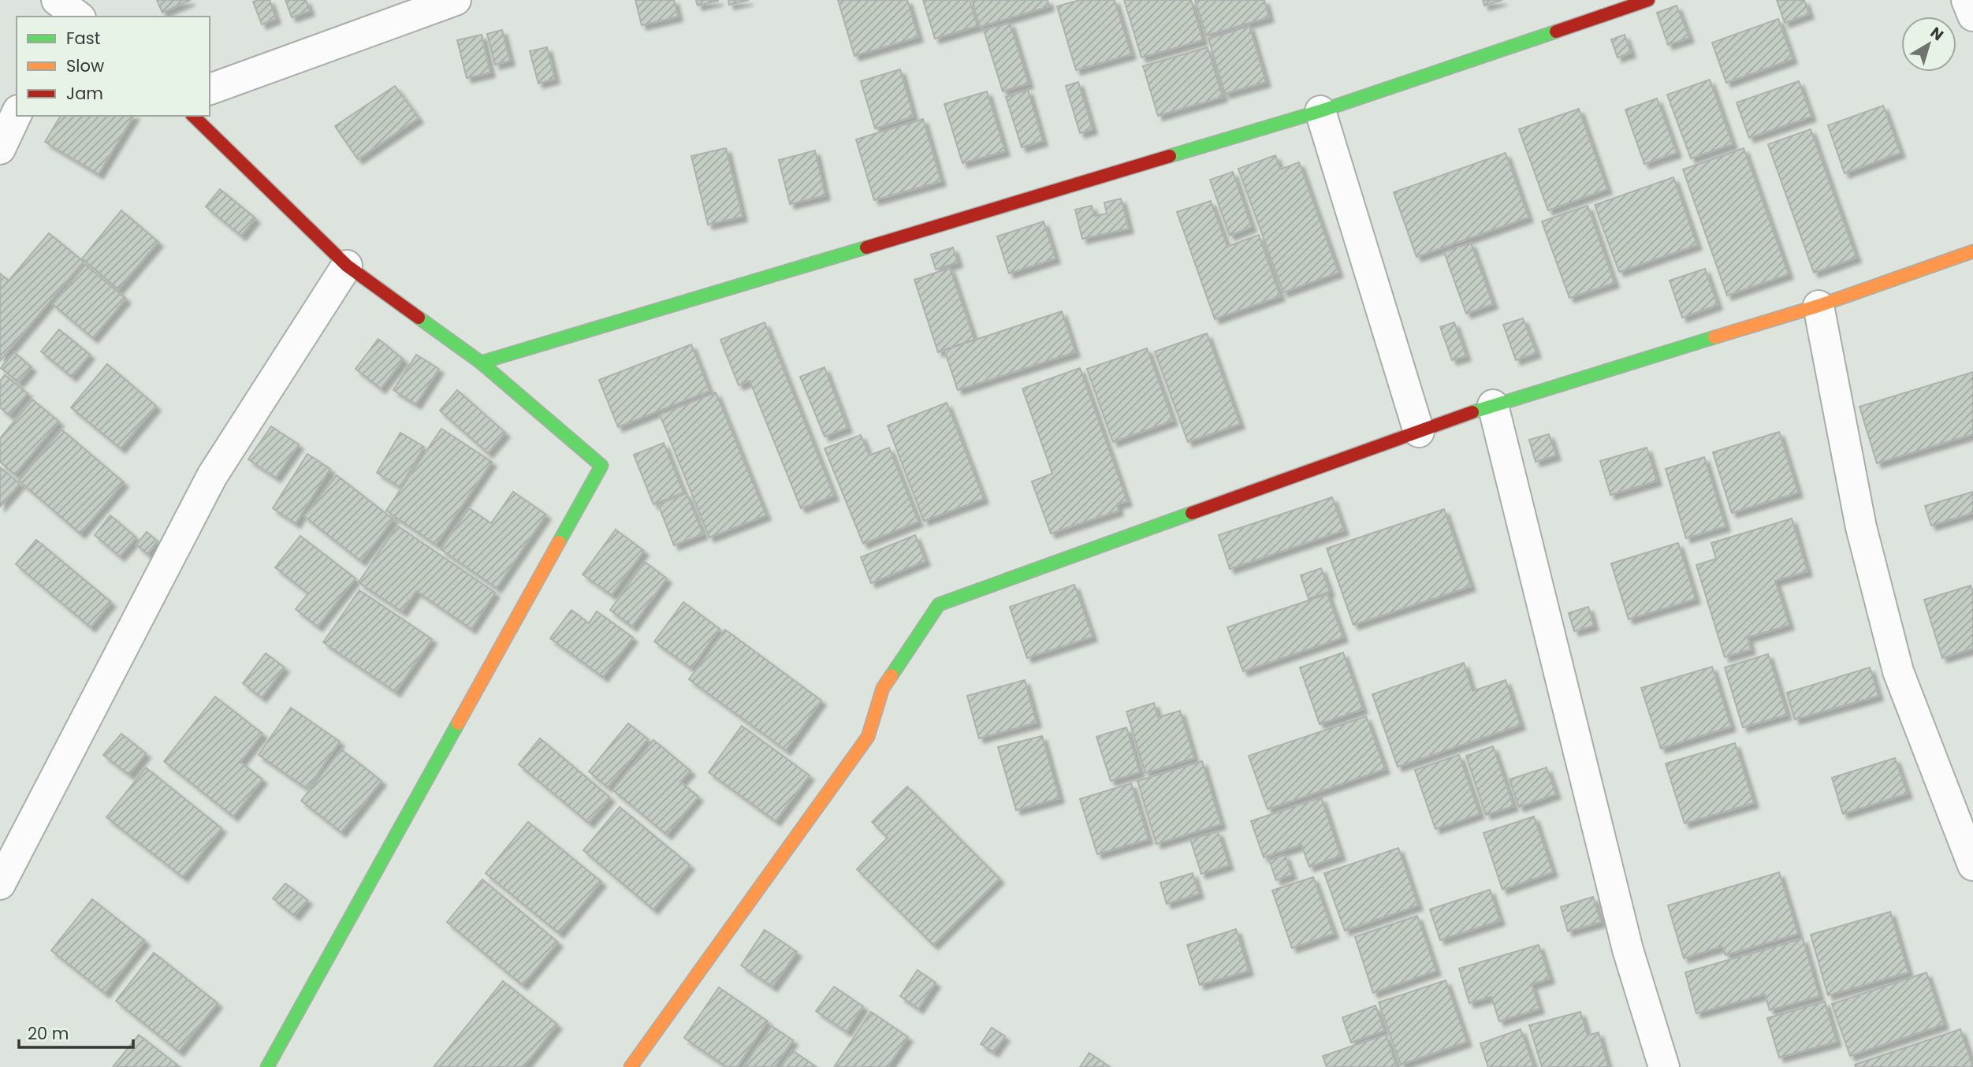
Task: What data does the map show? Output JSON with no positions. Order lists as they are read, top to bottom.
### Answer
{
  "legend": ["Fast", "Slow", "Jam"],
  "scale_bar": "20 m",
  "north": "top right"
}
